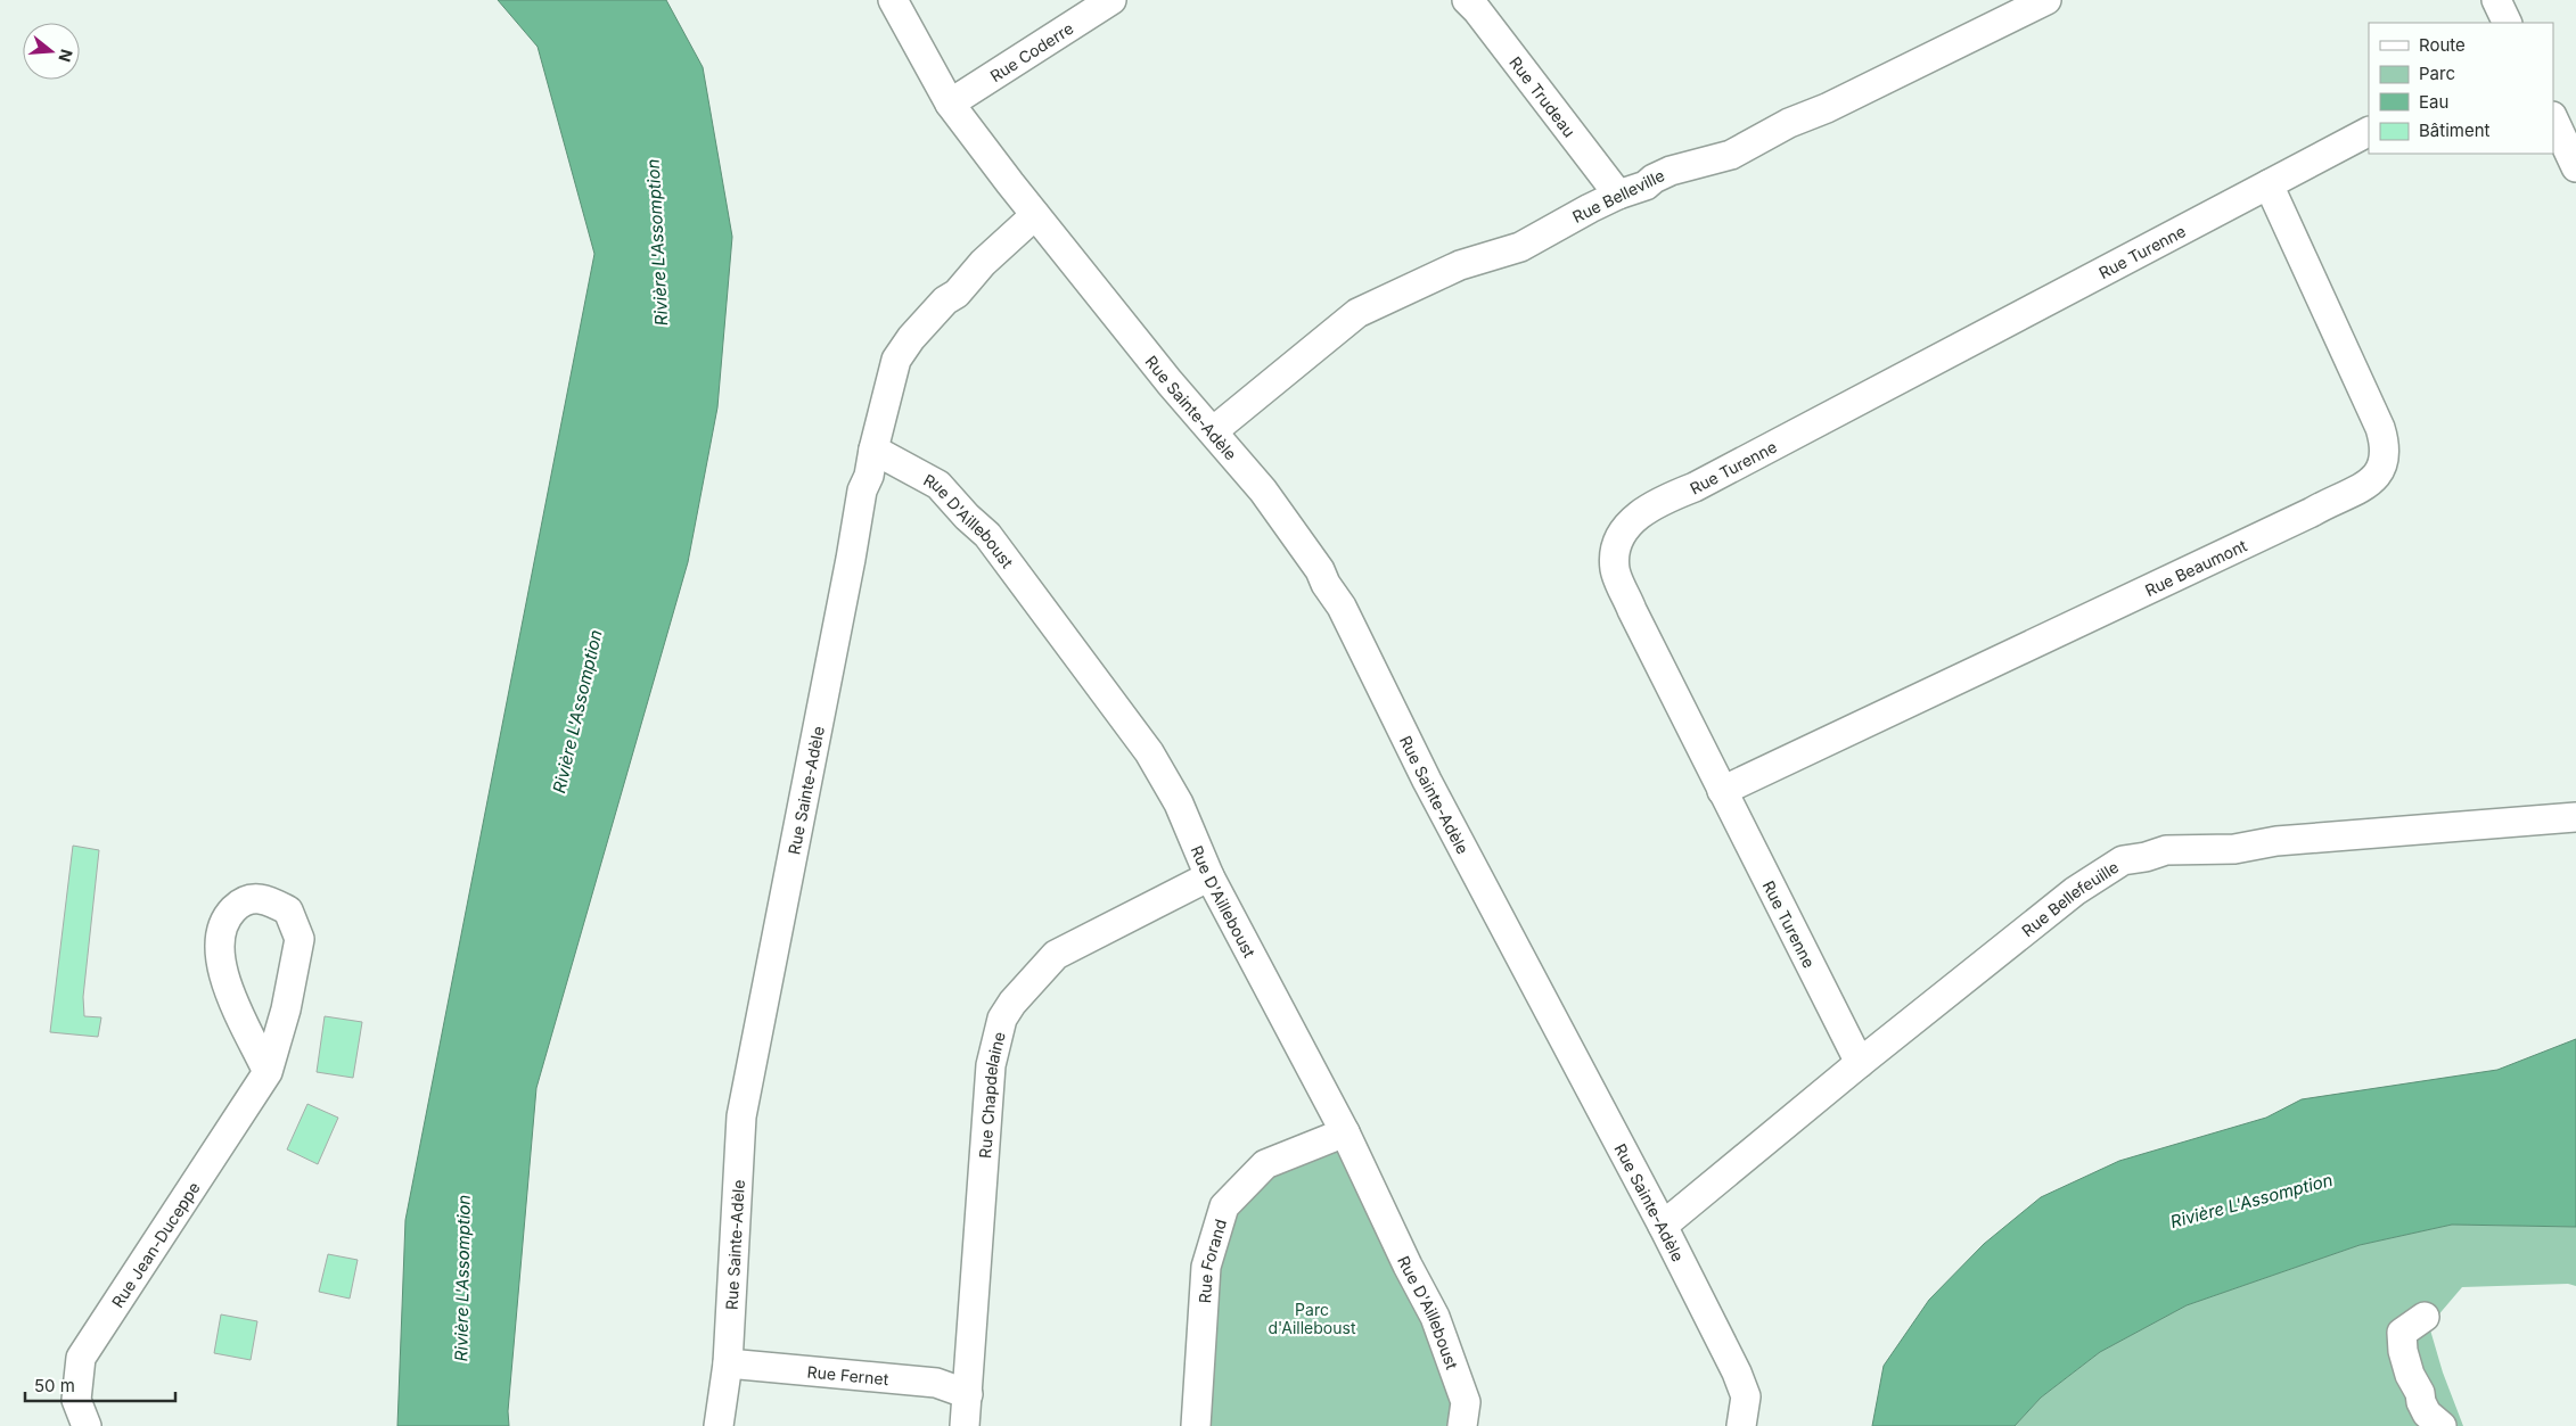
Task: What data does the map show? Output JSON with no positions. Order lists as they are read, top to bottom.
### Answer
{
  "streets": {
    "street": [
      "Rue Coderre",
      "Rue Trudeau",
      "Rue Belleville",
      "Rue Turenne",
      "Rue Sainte-Adèle",
      "Rue D'Ailleboust",
      "Rue Beaumont",
      "Rue Bellefeuille",
      "Rue Chapdelaine",
      "Rue Jean-Duceppe",
      "Rue Forand",
      "Rue Fernet"
    ]
  },
  "crossings": [
    ["Rue Coderre", "Rue Sainte-Adèle"],
    ["Rue Trudeau", "Rue Belleville"],
    ["Rue Belleville", "Rue Sainte-Adèle"],
    ["Rue Turenne", "Rue Beaumont"],
    ["Rue Turenne", "Rue Bellefeuille"],
    ["Rue Sainte-Adèle", "Rue D'Ailleboust"],
    ["Rue Sainte-Adèle", "Rue Bellefeuille"],
    ["Rue Sainte-Adèle", "Rue Fernet"],
    ["Rue D'Ailleboust", "Rue Chapdelaine"],
    ["Rue D'Ailleboust", "Rue Forand"],
    ["Rue Chapdelaine", "Rue Fernet"]
  ],
  "water": ["Rivière L'Assomption"],
  "parks": ["Parc d'Ailleboust"],
  "legend": [
    "Route",
    "Parc",
    "Eau",
    "Bâtiment"
  ],
  "scale_bar": "50 m",
  "north": "right"
}
